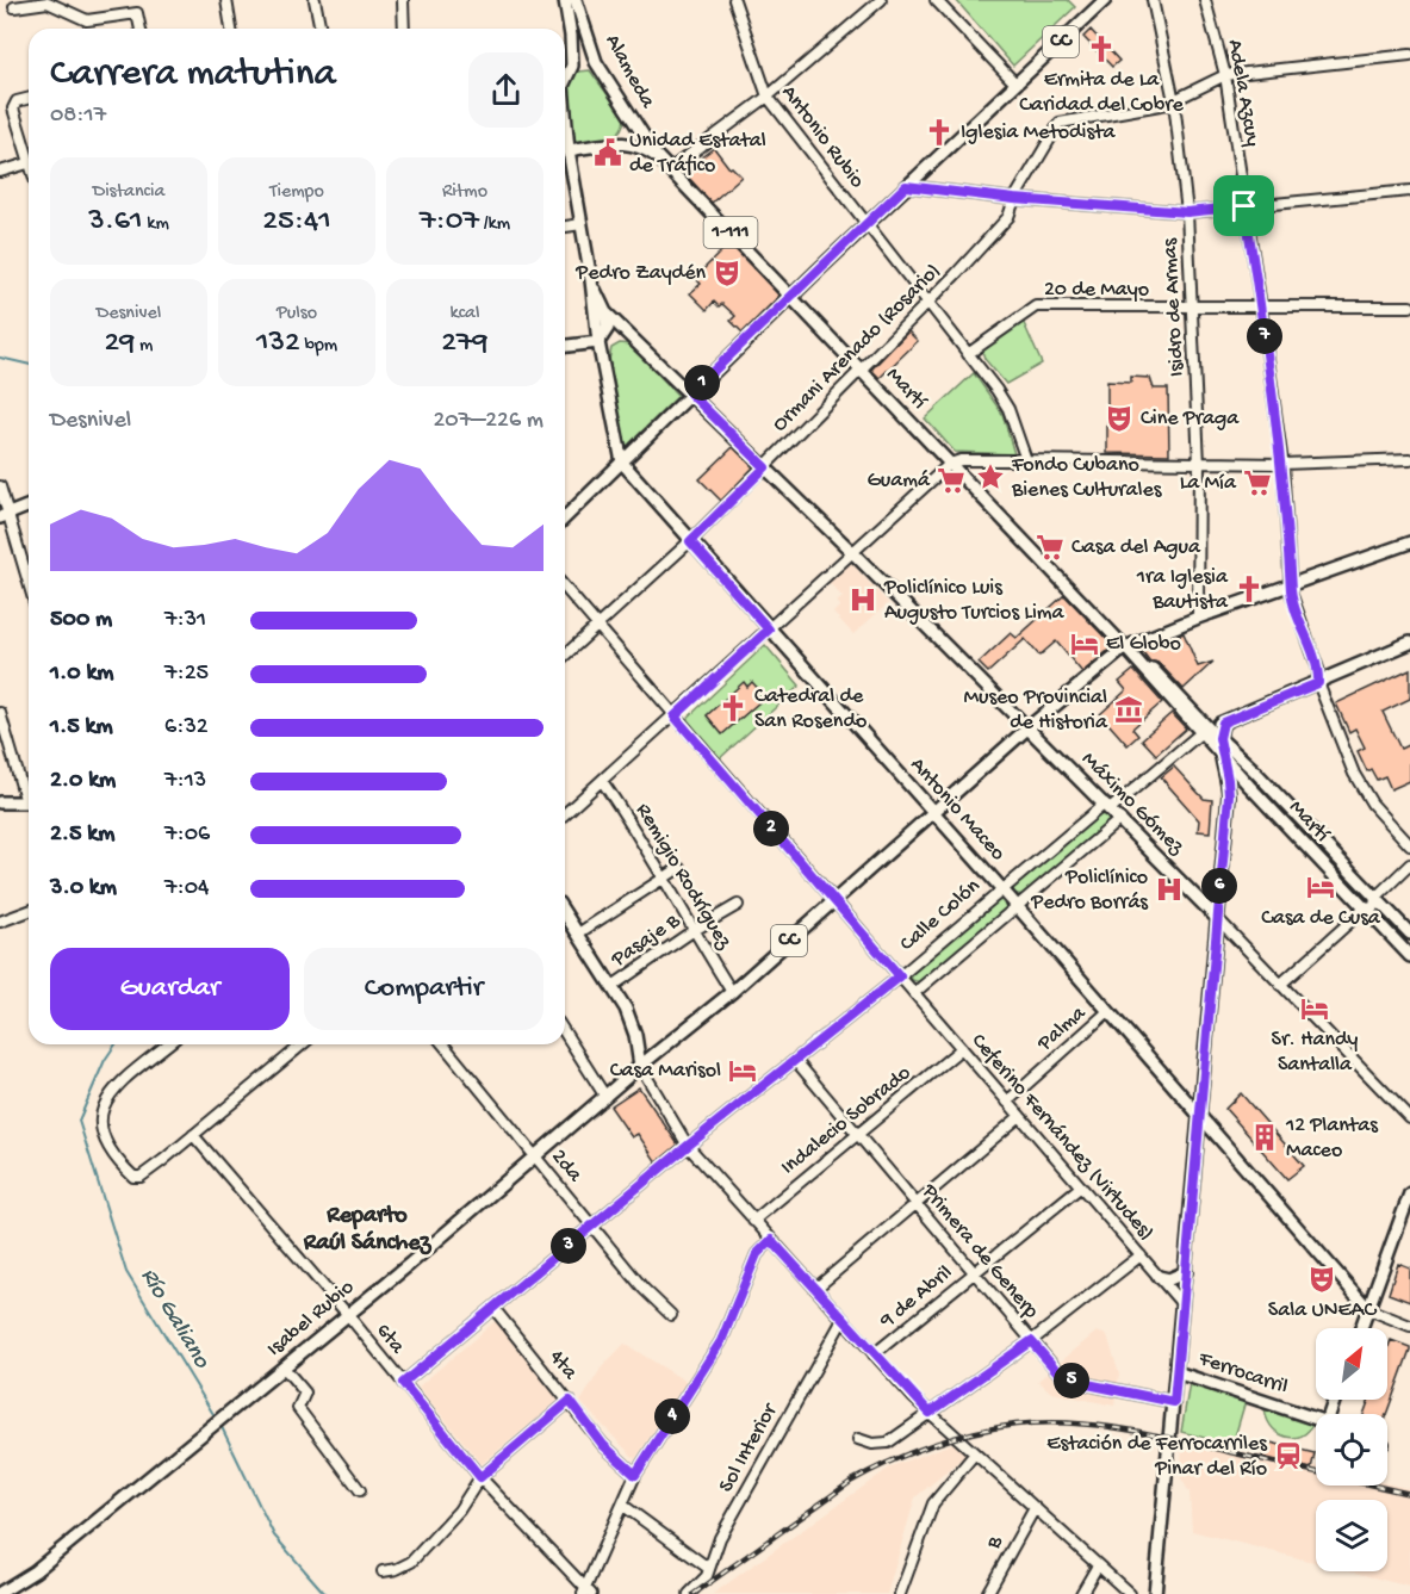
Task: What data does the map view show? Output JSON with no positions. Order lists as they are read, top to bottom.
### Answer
{
  "streets": {
    "main road": [
      "CC",
      "Alameda",
      "1-111",
      "Martí",
      "Máximo Gómez",
      "Antonio Maceo",
      "Calle Colón",
      "Isabel Rubio",
      "Ferrocarril"
    ],
    "street": [
      "Adela Azcuy",
      "Antonio Rubio",
      "20 de Mayo",
      "Isidro de Armas",
      "Ormani Arenado (Rosario)",
      "Remigio Rodríguez",
      "Pasaje B",
      "Palma",
      "Indalecio Sobrado",
      "Ceferino Fernández (Virtudes)",
      "2da",
      "Primera de Generp",
      "9 de Abril",
      "6ta",
      "4ta",
      "Sol Interior",
      "B"
    ]
  },
  "crossings": [
    ["CC", "Adela Azcuy"],
    ["CC", "Antonio Rubio"],
    ["CC", "Isidro de Armas"],
    ["CC", "Martí"],
    ["CC", "Máximo Gómez"],
    ["CC", "Antonio Maceo"],
    ["CC", "Remigio Rodríguez"],
    ["CC", "Isabel Rubio"],
    ["Alameda", "1-111"],
    ["Alameda", "Martí"],
    ["Adela Azcuy", "20 de Mayo"],
    ["Adela Azcuy", "Ormani Arenado (Rosario)"],
    ["Adela Azcuy", "Calle Colón"],
    ["Antonio Rubio", "20 de Mayo"],
    ["Antonio Rubio", "Ormani Arenado (Rosario)"],
    ["1-111", "Martí"],
    ["20 de Mayo", "Isidro de Armas"],
    ["Isidro de Armas", "Ormani Arenado (Rosario)"],
    ["Ormani Arenado (Rosario)", "Martí"],
    ["Ormani Arenado (Rosario)", "Máximo Gómez"],
    ["Ormani Arenado (Rosario)", "Antonio Maceo"],
    ["Martí", "Calle Colón"],
    ["Máximo Gómez", "Antonio Maceo"],
    ["Máximo Gómez", "Calle Colón"],
    ["Antonio Maceo", "Calle Colón"],
    ["Antonio Maceo", "Palma"],
    ["Remigio Rodríguez", "Pasaje B"],
    ["Calle Colón", "Ceferino Fernández (Virtudes)"],
    ["Calle Colón", "2da"],
    ["Calle Colón", "Primera de Generp"],
    ["Calle Colón", "6ta"],
    ["Calle Colón", "4ta"],
    ["Palma", "Ceferino Fernández (Virtudes)"],
    ["Indalecio Sobrado", "Ceferino Fernández (Virtudes)"],
    ["Indalecio Sobrado", "Primera de Generp"],
    ["Ceferino Fernández (Virtudes)", "9 de Abril"],
    ["2da", "Isabel Rubio"],
    ["Primera de Generp", "9 de Abril"],
    ["Isabel Rubio", "6ta"]
  ],
  "districts": ["Reparto Raúl Sánchez"],
  "water": ["Río Galiano"],
  "places": {
    "church": [
      "Ermita de La Caridad del Cobre",
      "Iglesia Metodista",
      "1ra Iglesia Bautista",
      "Catedral de San Rosendo"
    ],
    "public building": ["Unidad Estatal de Tráfico"],
    "theatre": ["Pedro Zaydén", "Cine Praga", "Sala UNEAC"],
    "place": ["Fondo Cubano Bienes Culturales"],
    "supermarket": ["Guamá", "La Mía", "Casa del Agua"],
    "hospital": ["Policlínico Luis Augusto Turcios Lima", "Policlínico Pedro Borrás"],
    "hotel": [
      "El Globo",
      "Casa de Cusa",
      "Sr. Handy Santalla",
      "Casa Marisol"
    ],
    "museum": ["Museo Provincial de Historia"],
    "building": ["12 Plantas Maceo"],
    "station": ["Estación de Ferrocarriles Pinar del Río"]
  },
  "north": "top right",
  "page": {
    "heading": ["Carrera matutina", "08:17"],
    "stats": [
      ["Distancia", "3.61 km"],
      ["Tiempo", "25:41"],
      ["Ritmo", "7:07 /km"],
      ["Desnivel", "29 m"],
      ["Pulso", "132 bpm"],
      ["kcal", "279"]
    ],
    "pins": [
      "7",
      "1",
      "2",
      "6",
      "3",
      "5",
      "4"
    ],
    "chart": ["Desnivel", "207–226 m"],
    "list": [
      {
        "name": "500 m",
        "note": "7:31"
      },
      {
        "name": "1.0 km",
        "note": "7:25"
      },
      {
        "name": "1.5 km",
        "note": "6:32"
      },
      {
        "name": "2.0 km",
        "note": "7:13"
      },
      {
        "name": "2.5 km",
        "note": "7:06"
      },
      {
        "name": "3.0 km",
        "note": "7:04"
      }
    ],
    "buttons": ["Guardar", "Compartir"]
  }
}
